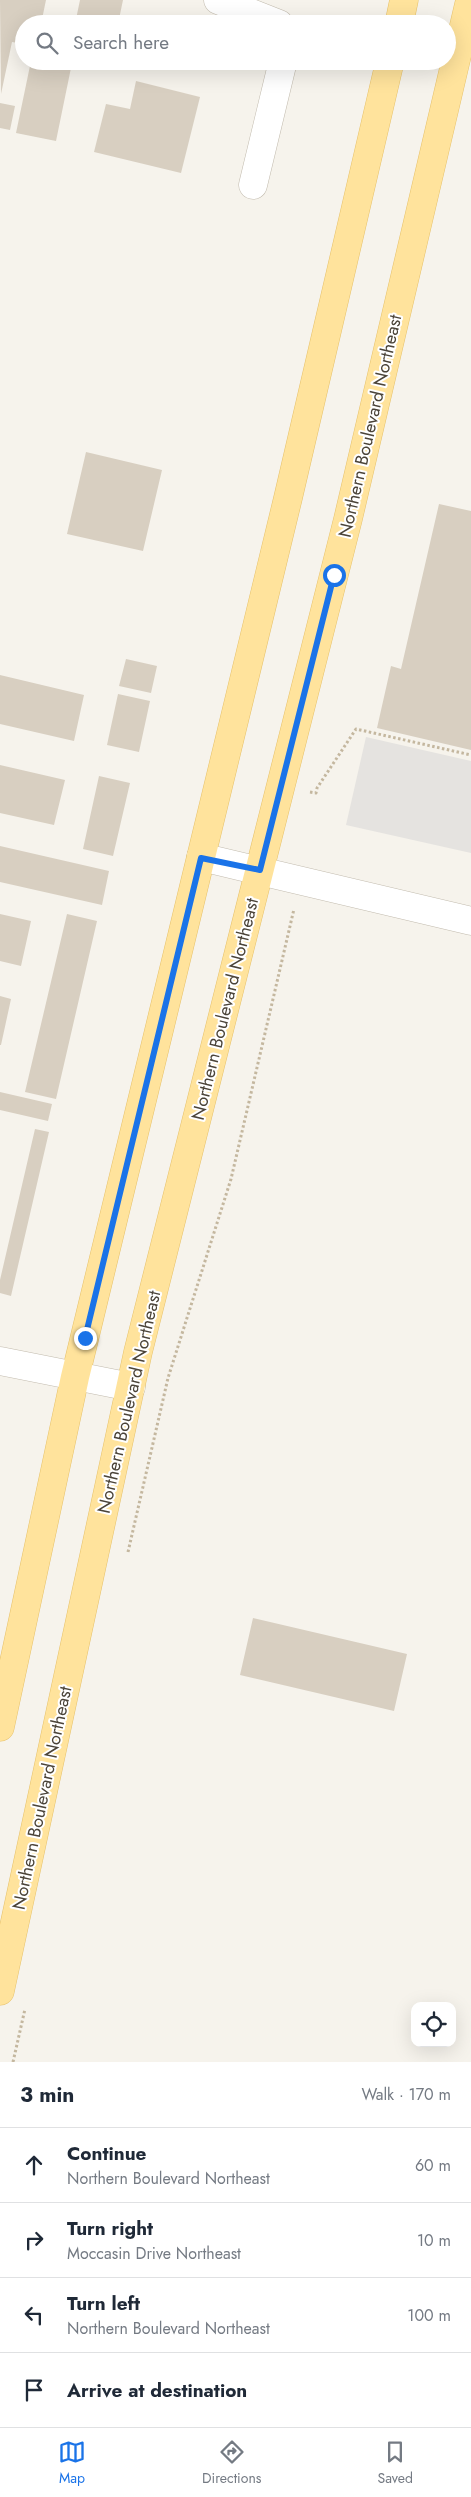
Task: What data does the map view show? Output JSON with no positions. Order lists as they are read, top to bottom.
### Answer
{
  "streets": {
    "main road": ["Northern Boulevard Northeast"]
  },
  "page": {
    "search": "Search here",
    "heading": ["3 min", "Walk · 170 m"],
    "list": [
      ["Continue", "Northern Boulevard Northeast", "60 m"],
      ["Turn right", "Moccasin Drive Northeast", "10 m"],
      ["Turn left", "Northern Boulevard Northeast", "100 m"],
      "Arrive at destination"
    ],
    "nav": ["Map", "Directions", "Saved"]
  }
}
